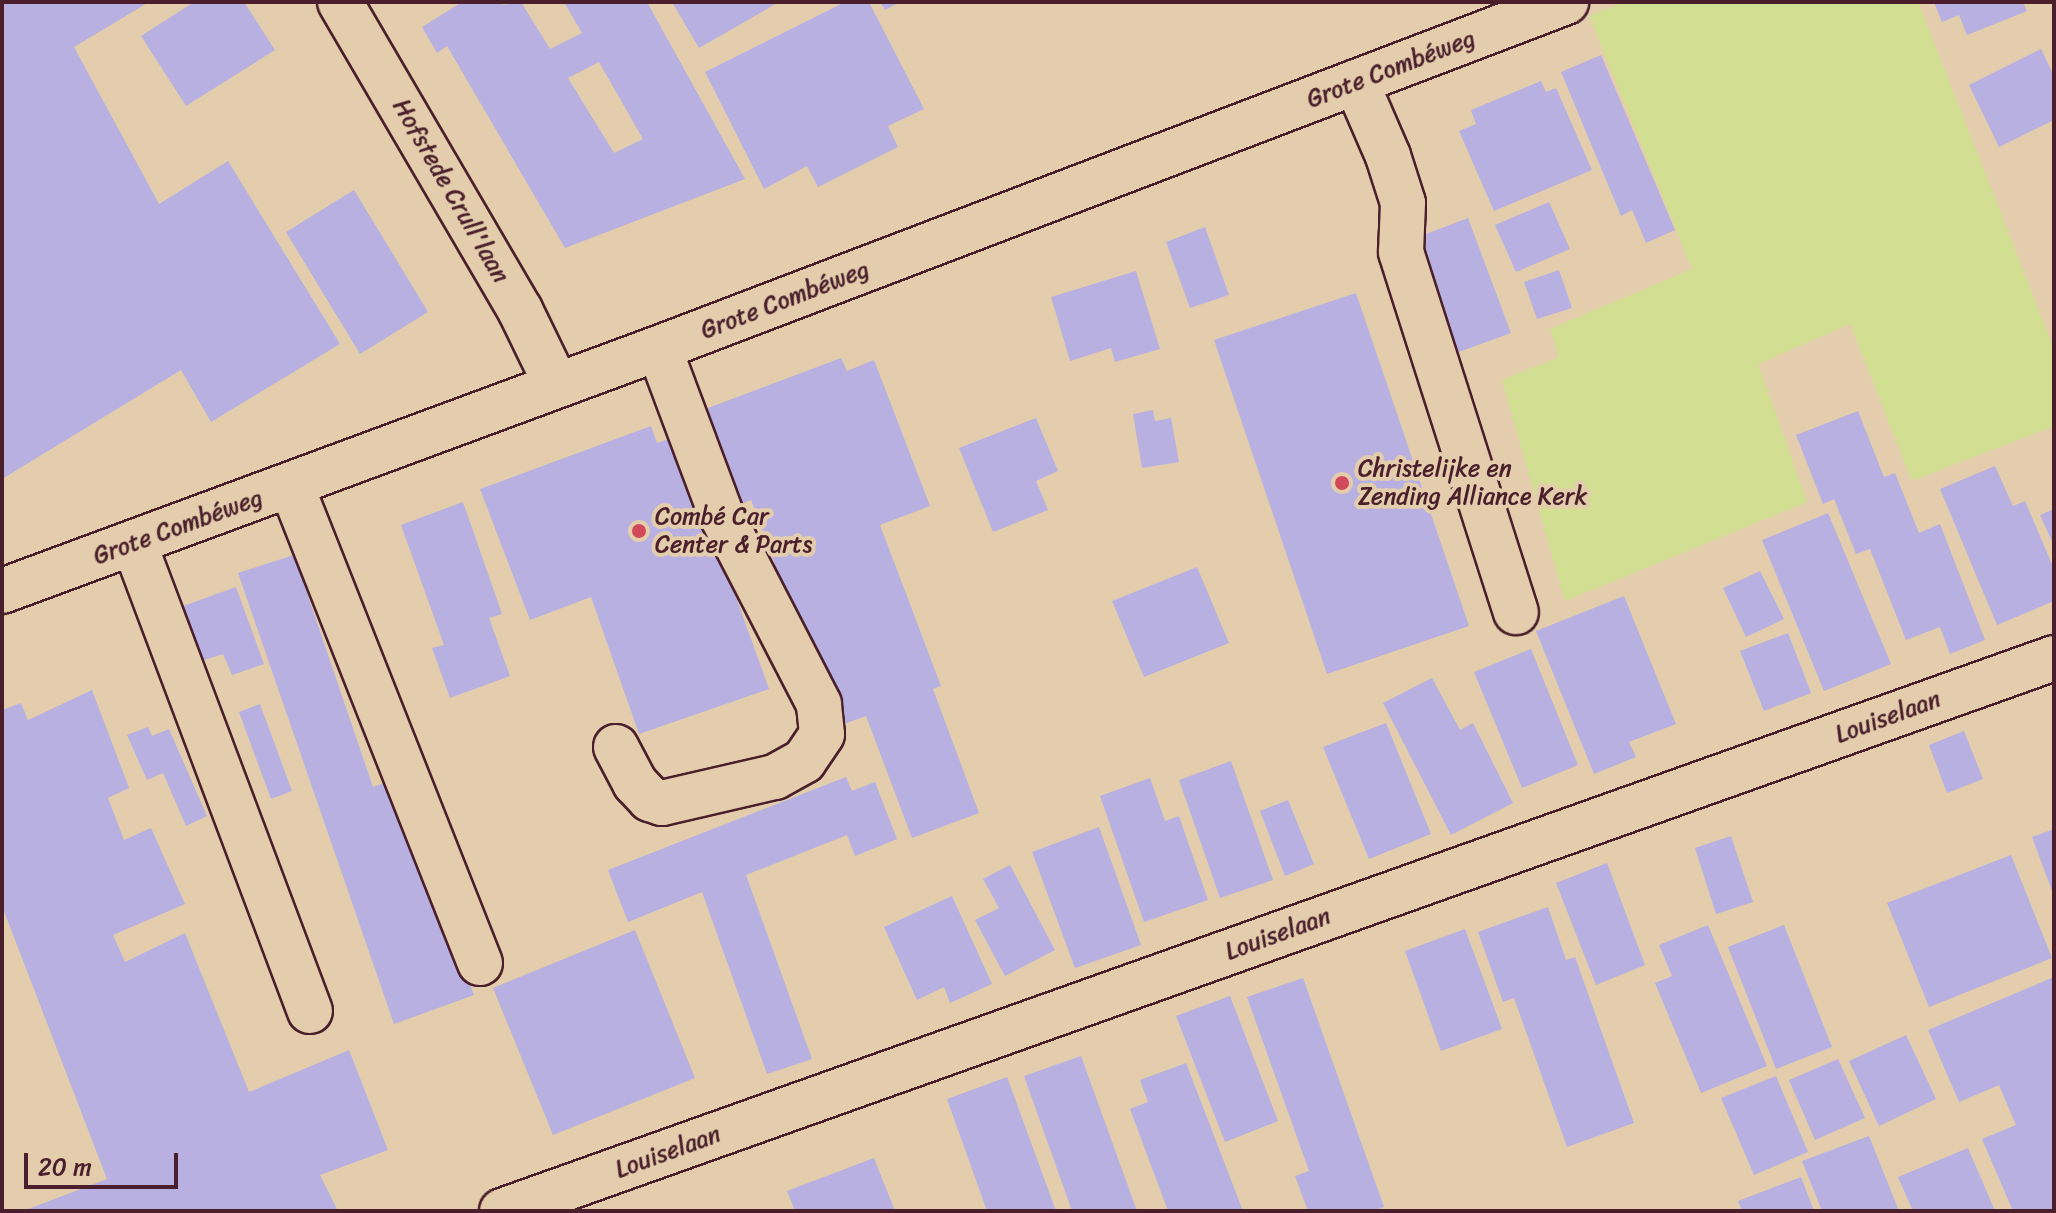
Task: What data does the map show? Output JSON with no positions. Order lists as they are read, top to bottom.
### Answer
{
  "streets": {
    "street": ["Grote Combéweg", "Hofstede Crull'laan", "Louiselaan"]
  },
  "crossings": [
    ["Grote Combéweg", "Hofstede Crull'laan"]
  ],
  "places": ["Christelijke en Zending Alliance Kerk", "Combé Car Center & Parts"],
  "scale_bar": "20 m"
}
